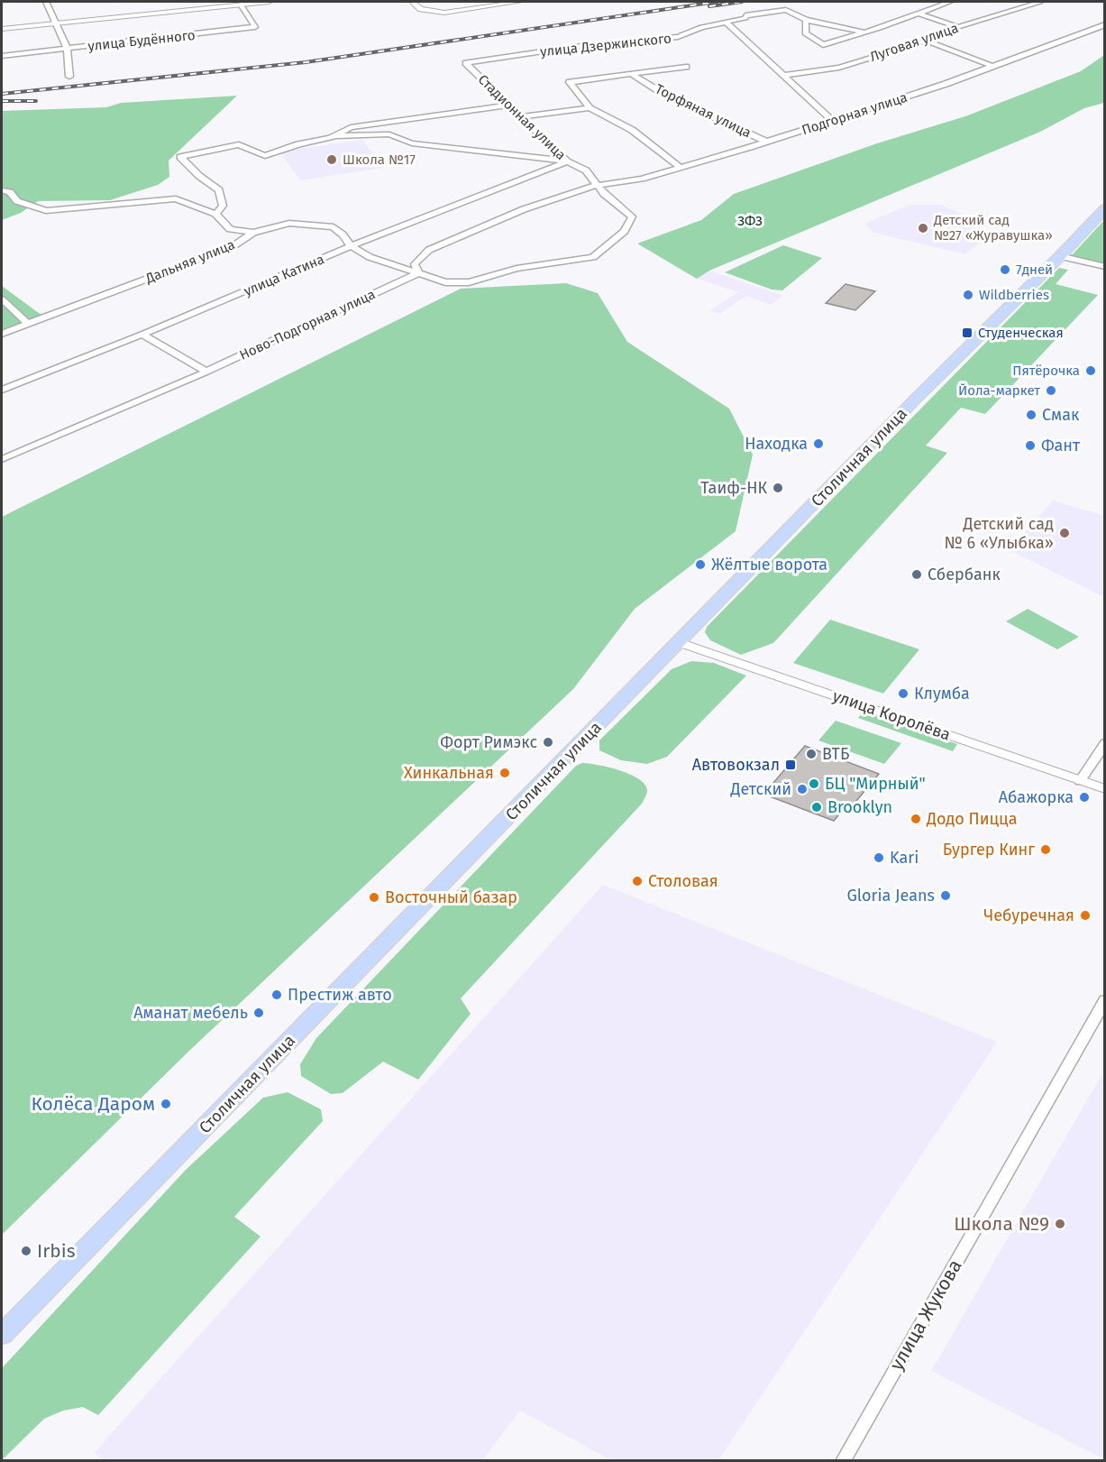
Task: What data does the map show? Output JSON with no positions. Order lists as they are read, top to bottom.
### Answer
{
  "streets": {
    "main road": ["Столичная улица"],
    "street": [
      "улица Будённого",
      "Луговая улица",
      "улица Дзержинского",
      "Торфяная улица",
      "Подгорная улица",
      "Стадионная улица",
      "Дальняя улица",
      "улица Катина",
      "Ново-Подгорная улица",
      "улица Королёва",
      "улица Жукова"
    ]
  },
  "crossings": [
    ["улица Дзержинского", "Стадионная улица"],
    ["Торфяная улица", "Подгорная улица"],
    ["Подгорная улица", "Стадионная улица"],
    ["Стадионная улица", "Дальняя улица"],
    ["Стадионная улица", "улица Катина"],
    ["Дальняя улица", "улица Катина"],
    ["Дальняя улица", "Ново-Подгорная улица"],
    ["Столичная улица", "улица Королёва"]
  ],
  "parks": ["ЗФЗ"],
  "places": {
    "other": [
      "Школа №17",
      "Детский сад №27 «Журавушка»",
      "7дней",
      "Wildberries",
      "Пятёрочка",
      "Йола-маркет",
      "Смак",
      "Находка",
      "Фант",
      "Таиф-НК",
      "Детский сад № 6 «Улыбка»",
      "Жёлтые ворота",
      "Сбербанк",
      "Клумба",
      "Форт Римэкс",
      "ВТБ",
      "Хинкальная",
      "БЦ \"Мирный\"",
      "Детский",
      "Абажорка",
      "Brooklyn",
      "Додо Пицца",
      "Бургер Кинг",
      "Kari",
      "Столовая",
      "Gloria Jeans",
      "Восточный базар",
      "Чебуречная",
      "Престиж авто",
      "Аманат мебель",
      "Колёса Даром",
      "Школа №9",
      "Irbis"
    ],
    "transit": ["Студенческая", "Автовокзал"]
  }
}
